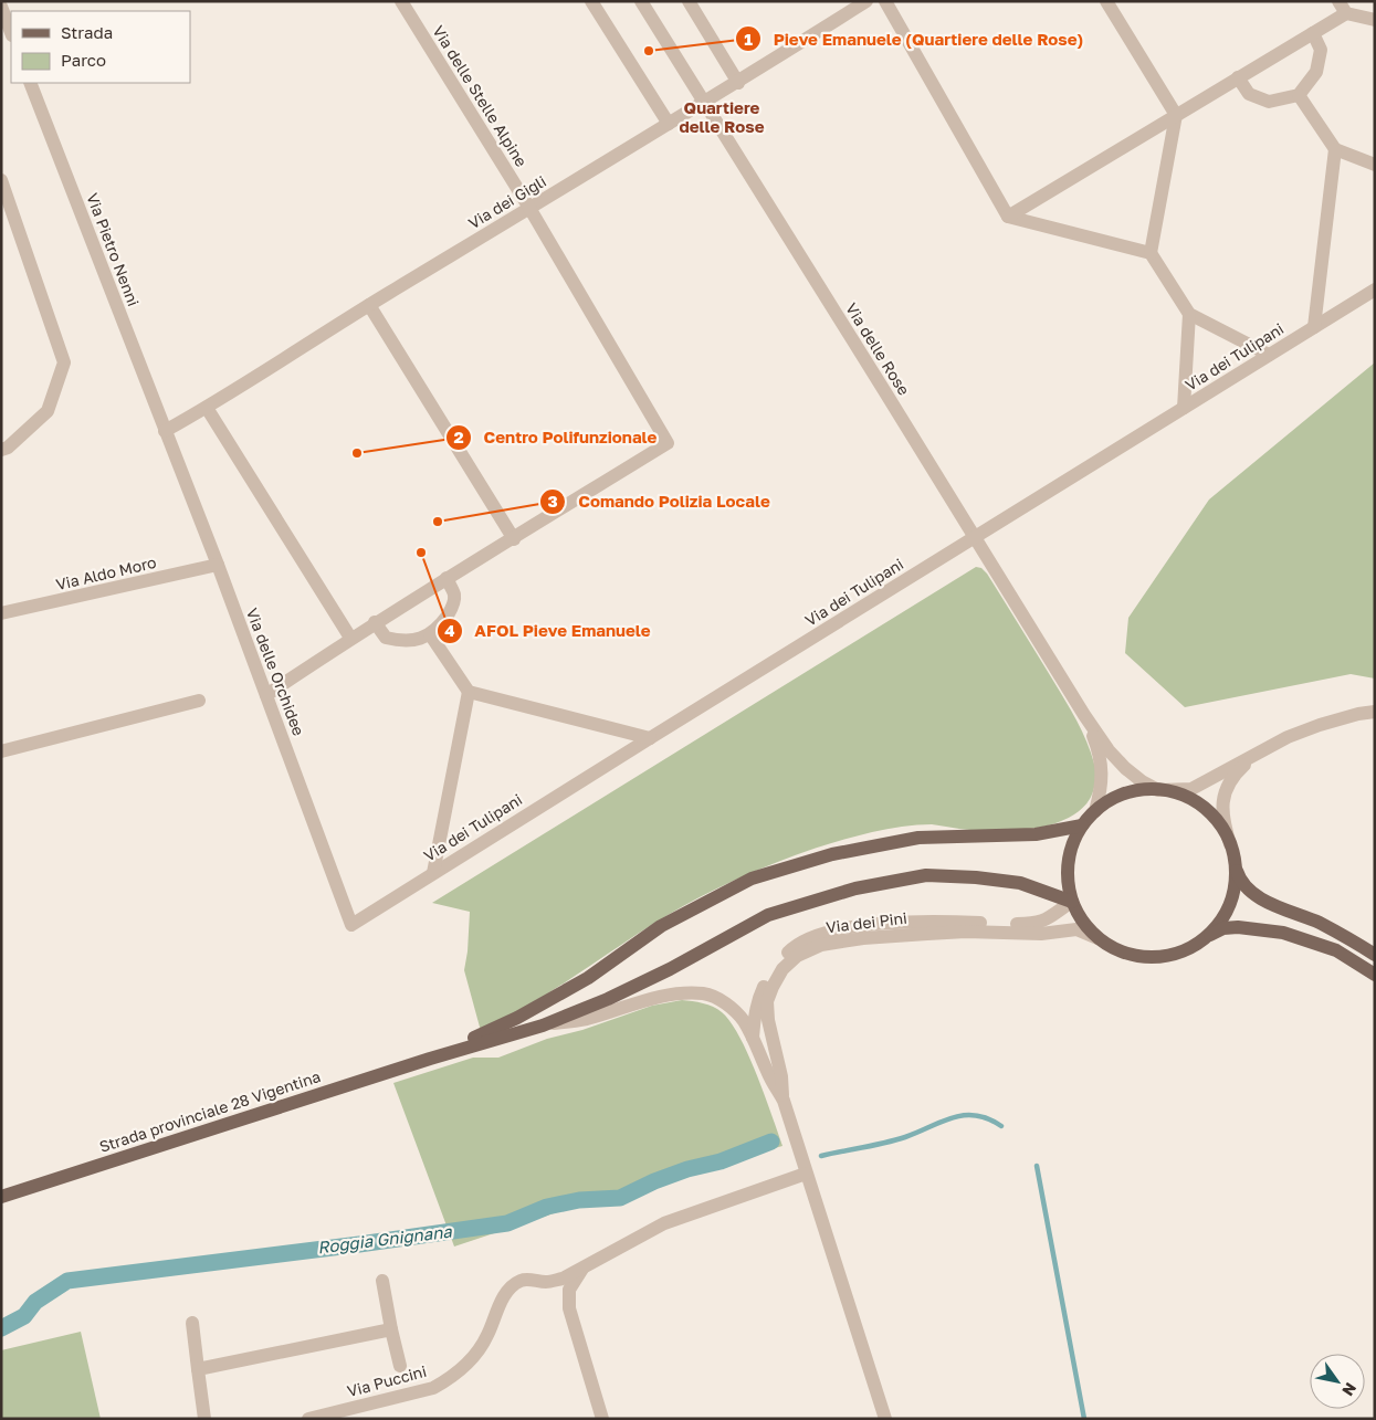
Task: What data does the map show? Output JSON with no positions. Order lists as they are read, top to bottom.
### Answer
{
  "streets": {
    "main road": ["Strada provinciale 28 Vigentina"],
    "street": [
      "Via delle Stelle Alpine",
      "Via dei Gigli",
      "Via Pietro Nenni",
      "Via delle Rose",
      "Via dei Tulipani",
      "Via Aldo Moro",
      "Via delle Orchidee",
      "Via dei Pini",
      "Via Puccini"
    ]
  },
  "crossings": [
    ["Via delle Stelle Alpine", "Via dei Gigli"],
    ["Via dei Gigli", "Via Pietro Nenni"],
    ["Via dei Gigli", "Via delle Rose"],
    ["Via dei Gigli", "Via delle Orchidee"],
    ["Via Pietro Nenni", "Via delle Orchidee"],
    ["Via delle Rose", "Via dei Tulipani"],
    ["Via delle Rose", "Via dei Pini"],
    ["Via dei Tulipani", "Via delle Orchidee"],
    ["Via Aldo Moro", "Via delle Orchidee"],
    ["Via dei Pini", "Via Puccini"]
  ],
  "districts": ["Quartiere delle Rose"],
  "water": ["Roggia Gnignana"],
  "places": [
    "Pieve Emanuele (Quartiere delle Rose)",
    "Centro Polifunzionale",
    "Comando Polizia Locale",
    "AFOL Pieve Emanuele"
  ],
  "legend": ["Strada", "Parco"],
  "north": "bottom right"
}
